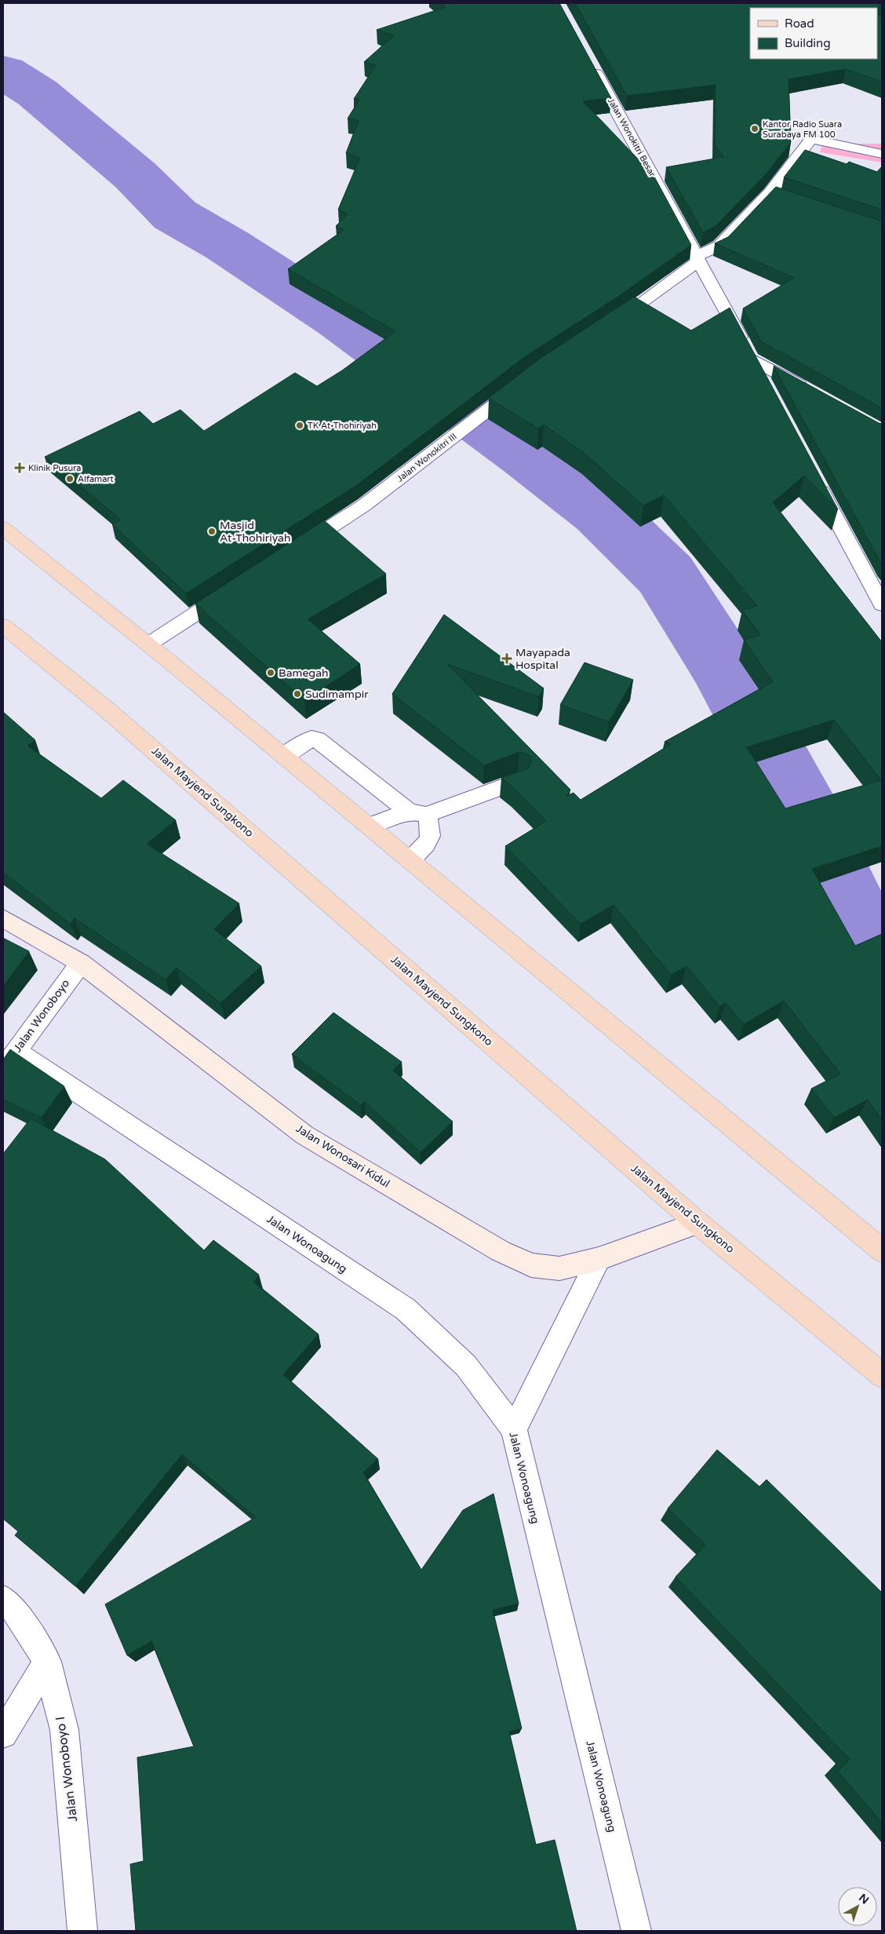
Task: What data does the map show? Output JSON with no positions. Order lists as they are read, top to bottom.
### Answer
{
  "streets": {
    "main road": ["Jalan Mayjend Sungkono"],
    "street": [
      "Jalan Wonokitri Besar",
      "Jalan Wonokitri III",
      "Jalan Wonoboyo",
      "Jalan Wonosari Kidul",
      "Jalan Wonoagung",
      "Jalan Wonoboyo I"
    ]
  },
  "crossings": [
    ["Jalan Mayjend Sungkono", "Jalan Wonosari Kidul"],
    ["Jalan Wonoboyo", "Jalan Wonosari Kidul"],
    ["Jalan Wonoboyo", "Jalan Wonoagung"]
  ],
  "places": {
    "other": [
      "Kantor Radio Suara Surabaya FM 100",
      "TK At-Thohiriyah",
      "Alfamart",
      "Masjid At-Thohiriyah",
      "Bamegah",
      "Sudimampir"
    ],
    "health": ["Klinik Pusura", "Mayapada Hospital"]
  },
  "legend": ["Road", "Building"],
  "north": "top right"
}
